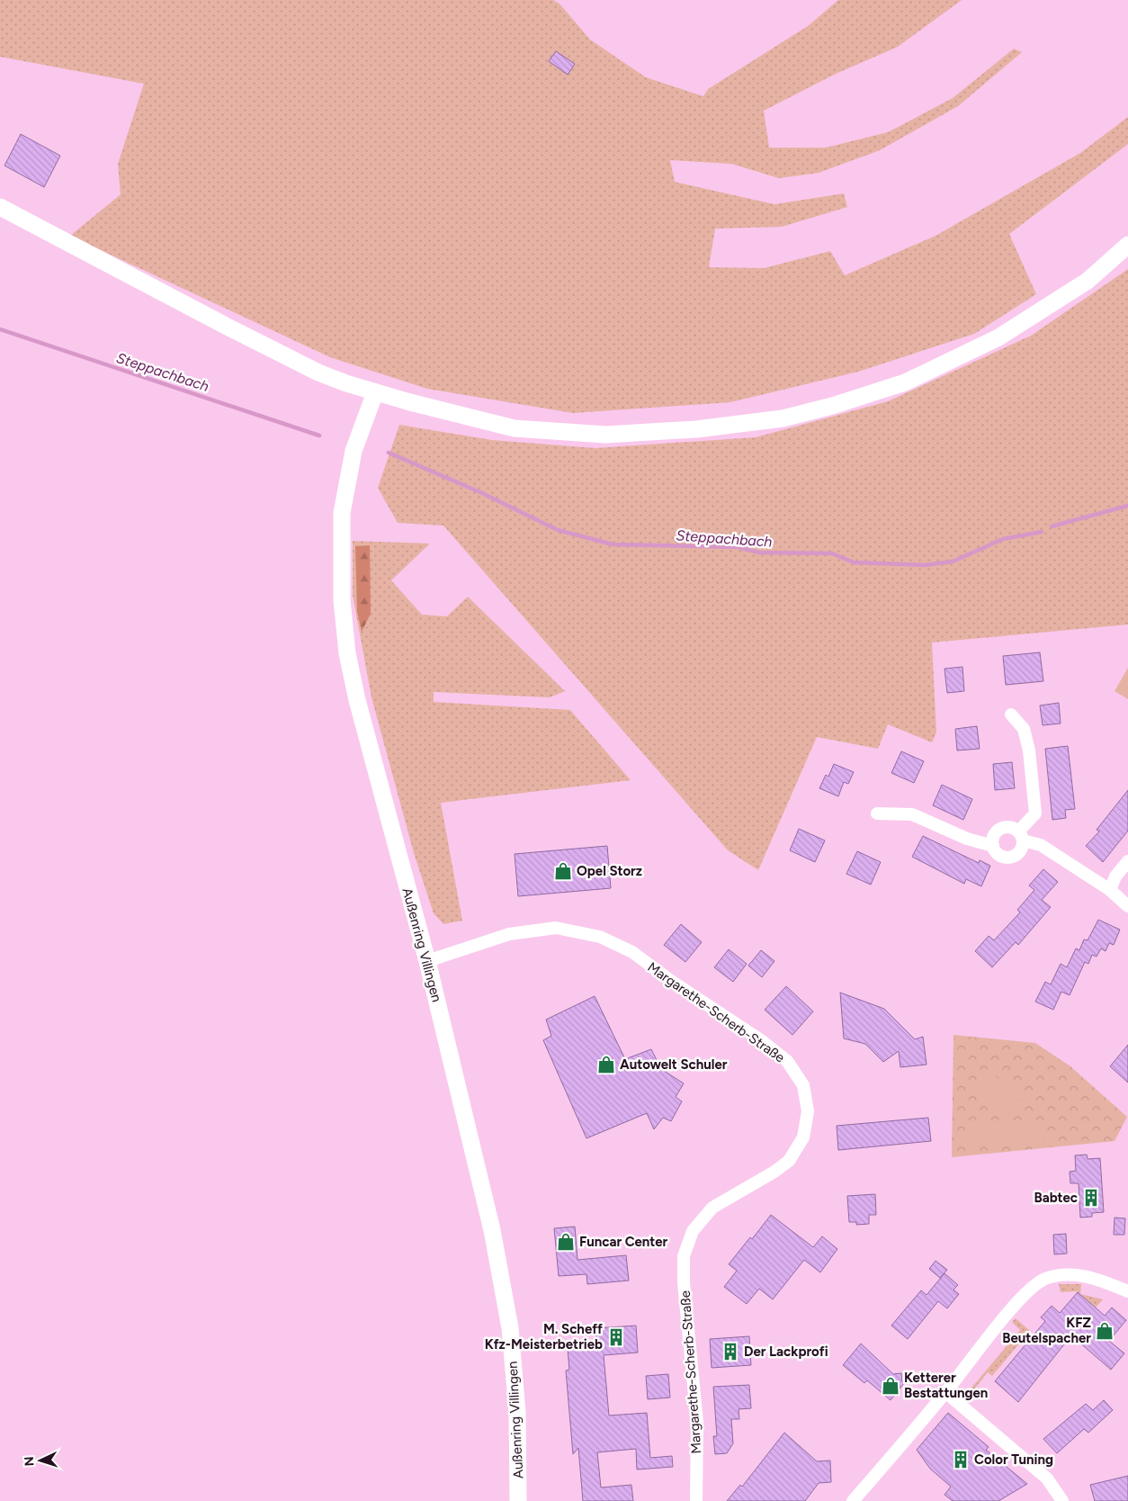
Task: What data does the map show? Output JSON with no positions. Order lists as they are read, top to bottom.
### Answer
{
  "streets": {
    "street": ["Außenring Villingen", "Margarethe-Scherb-Straße"]
  },
  "crossings": [
    ["Außenring Villingen", "Margarethe-Scherb-Straße"]
  ],
  "water": ["Steppachbach"],
  "places": {
    "shop": [
      "Opel Storz",
      "Autowelt Schuler",
      "Funcar Center",
      "KFZ Beutelspacher",
      "Ketterer Bestattungen"
    ],
    "building": [
      "Babtec",
      "M. Scheff Kfz-Meisterbetrieb",
      "Der Lackprofi",
      "Color Tuning"
    ]
  },
  "north": "left"
}
